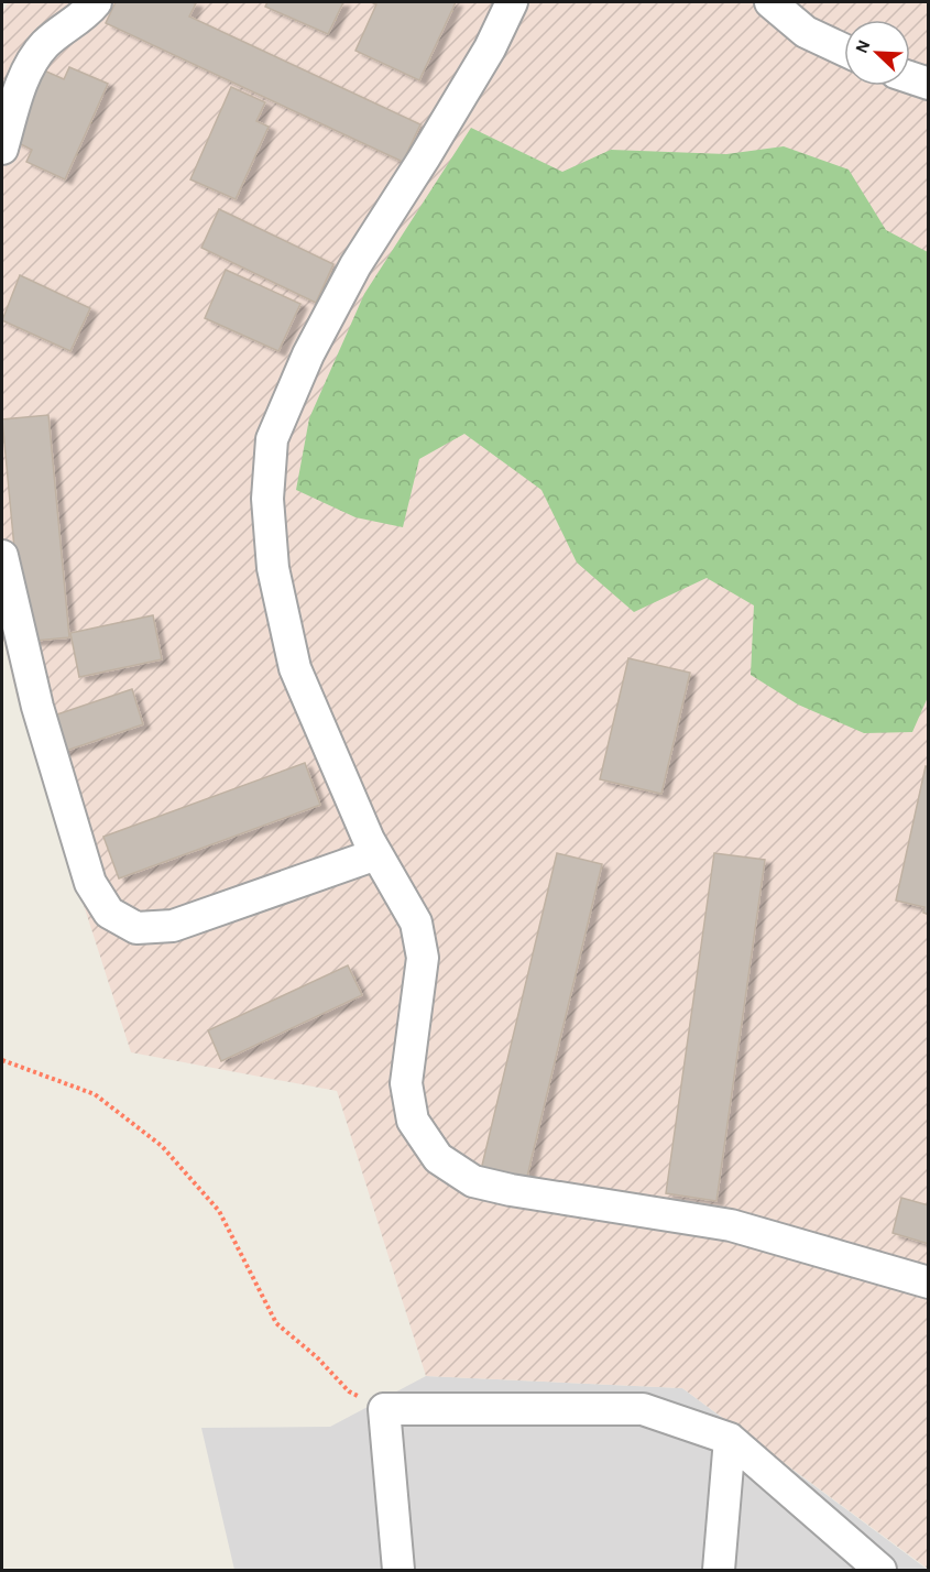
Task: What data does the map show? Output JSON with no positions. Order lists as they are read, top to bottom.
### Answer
{
  "north": "top left"
}
